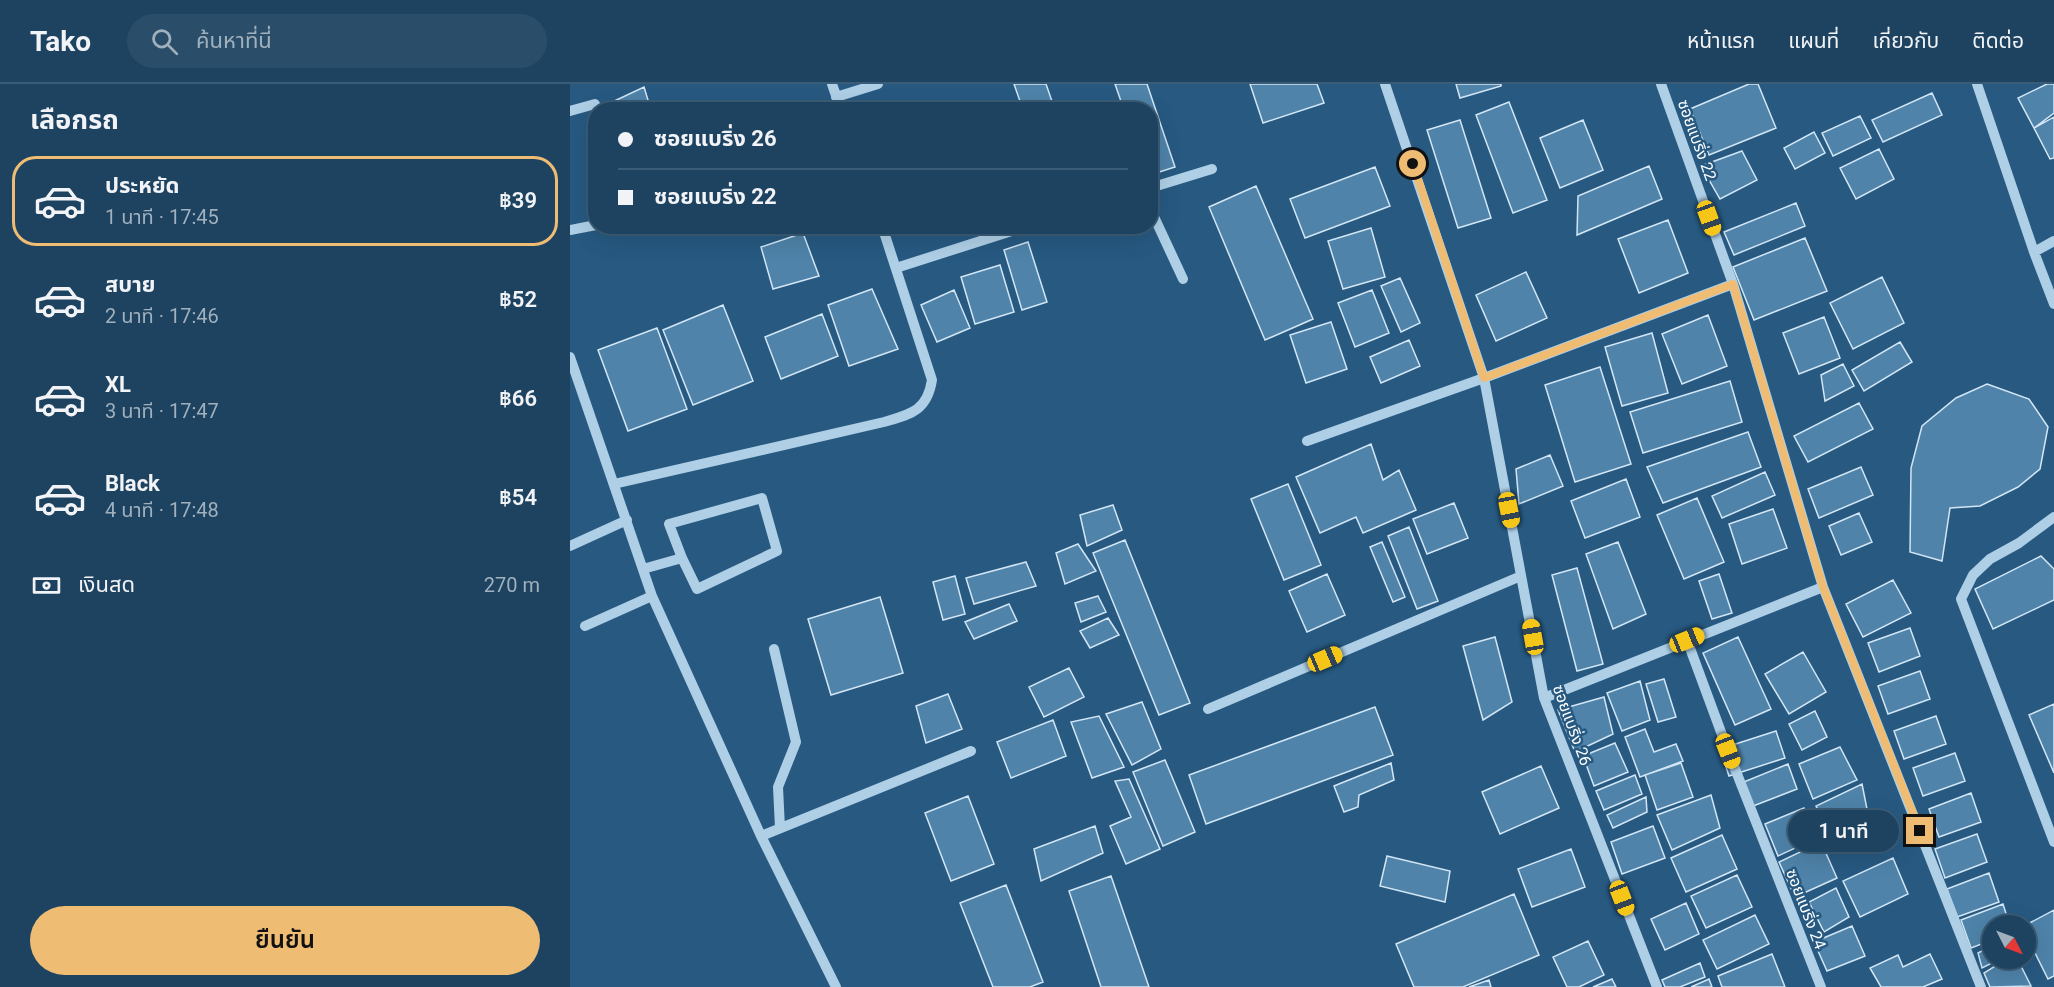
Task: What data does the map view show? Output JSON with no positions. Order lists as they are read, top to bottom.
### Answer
{
  "streets": {
    "street": ["ซอยแบริ่ง 22", "ซอยแบริ่ง 26", "ซอยแบริ่ง 24"]
  },
  "north": "bottom right",
  "page": {
    "header": "Tako",
    "search": "ค้นหาที่นี่",
    "nav": [
      "หน้าแรก",
      "แผนที่",
      "เกี่ยวกับ",
      "ติดต่อ"
    ],
    "heading": "เลือกรถ",
    "banner": ["ซอยแบริ่ง 26", "ซอยแบริ่ง 22"],
    "list": [
      {
        "name": "ประหยัด",
        "note": "1 นาที · 17:45",
        "value": "฿39"
      },
      {
        "name": "สบาย",
        "note": "2 นาที · 17:46",
        "value": "฿52"
      },
      {
        "name": "XL",
        "note": "3 นาที · 17:47",
        "value": "฿66"
      },
      {
        "name": "Black",
        "note": "4 นาที · 17:48",
        "value": "฿54"
      }
    ],
    "pay": ["เงินสด", "270 m"],
    "bubble": "1 นาที",
    "buttons": "ยืนยัน"
  }
}
